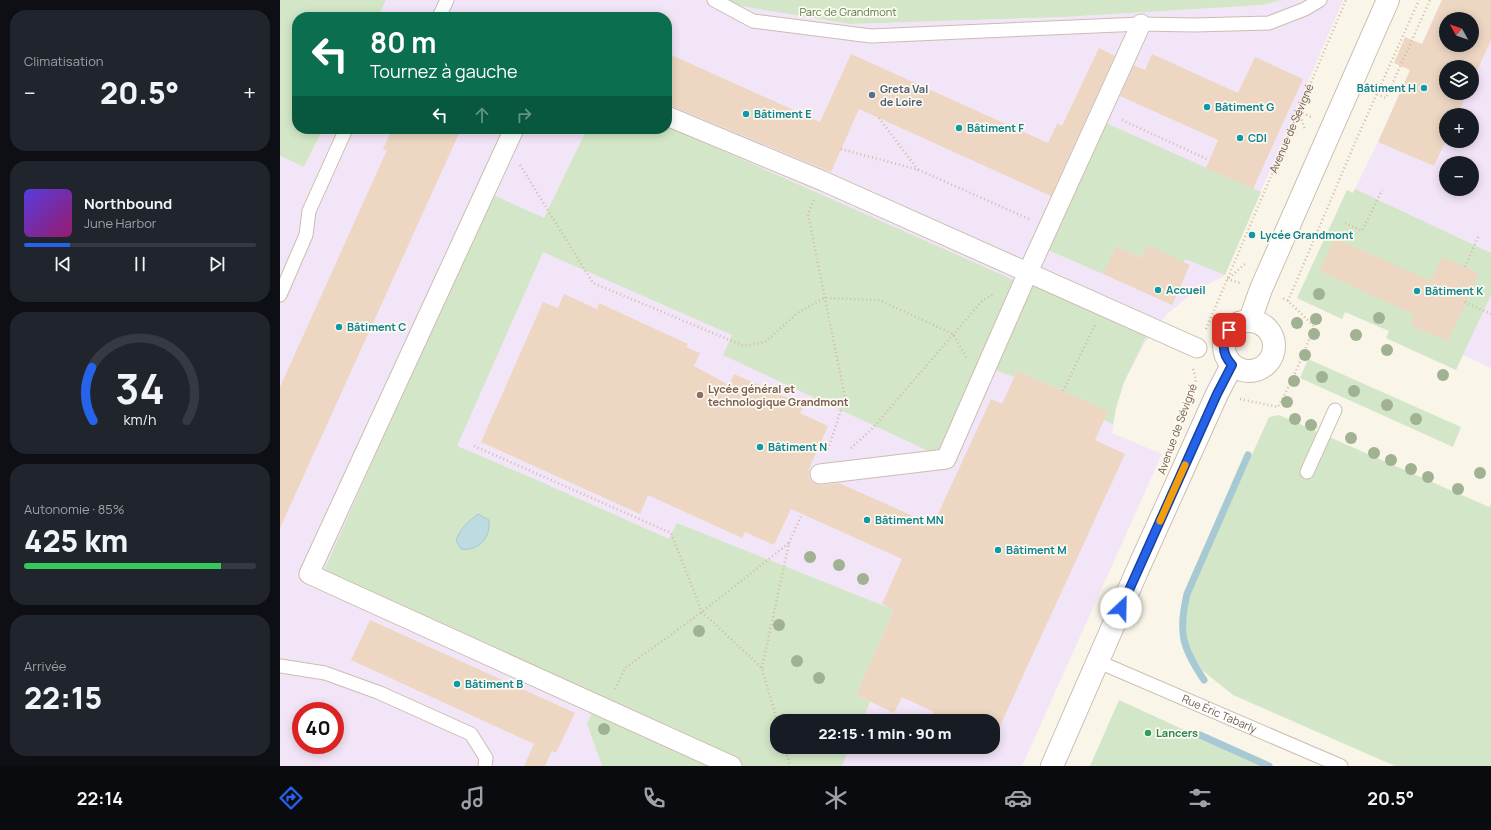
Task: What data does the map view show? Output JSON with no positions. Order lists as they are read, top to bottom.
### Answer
{
  "streets": {
    "street": ["Avenue de Sévigné"],
    "lane": ["Rue Éric Tabarly"]
  },
  "parks": ["Parc de Grandmont"],
  "places": [
    "Bâtiment H",
    "Greta Val de Loire",
    "Bâtiment G",
    "Bâtiment E",
    "Bâtiment F",
    "CDI",
    "Lycée Grandmont",
    "Accueil",
    "Bâtiment K",
    "Bâtiment C",
    "Lycée général et technologique Grandmont",
    "Bâtiment N",
    "Bâtiment MN",
    "Bâtiment M",
    "Bâtiment B",
    "Lancers"
  ],
  "north": "top left",
  "page": {
    "tile": [
      "Climatisation",
      ["Autonomie · 85%", "425 km"],
      ["Arrivée", "22:15"]
    ],
    "map_buttons": ["+", "−"],
    "turn": ["80 m", "Tournez à gauche"],
    "heat": ["−", "20.5°", "+"],
    "song": ["Northbound", "June Harbor"],
    "limit": "40",
    "trip": "22:15 · 1 min · 90 m",
    "tabs": ["22:14", "20.5°"],
    "gauge": ["34", "km/h"]
  }
}
